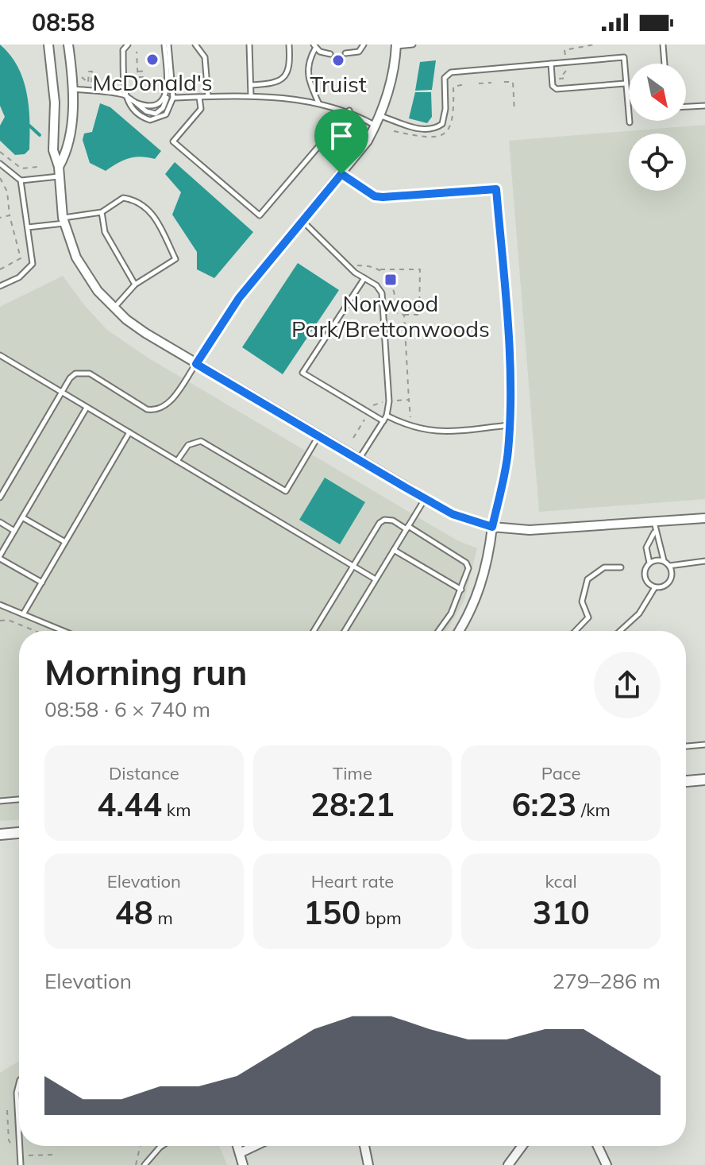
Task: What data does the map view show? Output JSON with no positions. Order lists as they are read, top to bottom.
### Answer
{
  "places": {
    "other": ["McDonald's", "Truist"],
    "transit": ["Norwood Park/Brettonwoods"]
  },
  "north": "bottom right",
  "page": {
    "status": "08:58",
    "heading": ["Morning run", "08:58 · 6 × 740 m"],
    "stats": [
      ["Distance", "4.44 km"],
      ["Time", "28:21"],
      ["Pace", "6:23 /km"],
      ["Elevation", "48 m"],
      ["Heart rate", "150 bpm"],
      ["kcal", "310"]
    ],
    "chart": ["Elevation", "279–286 m"]
  }
}
